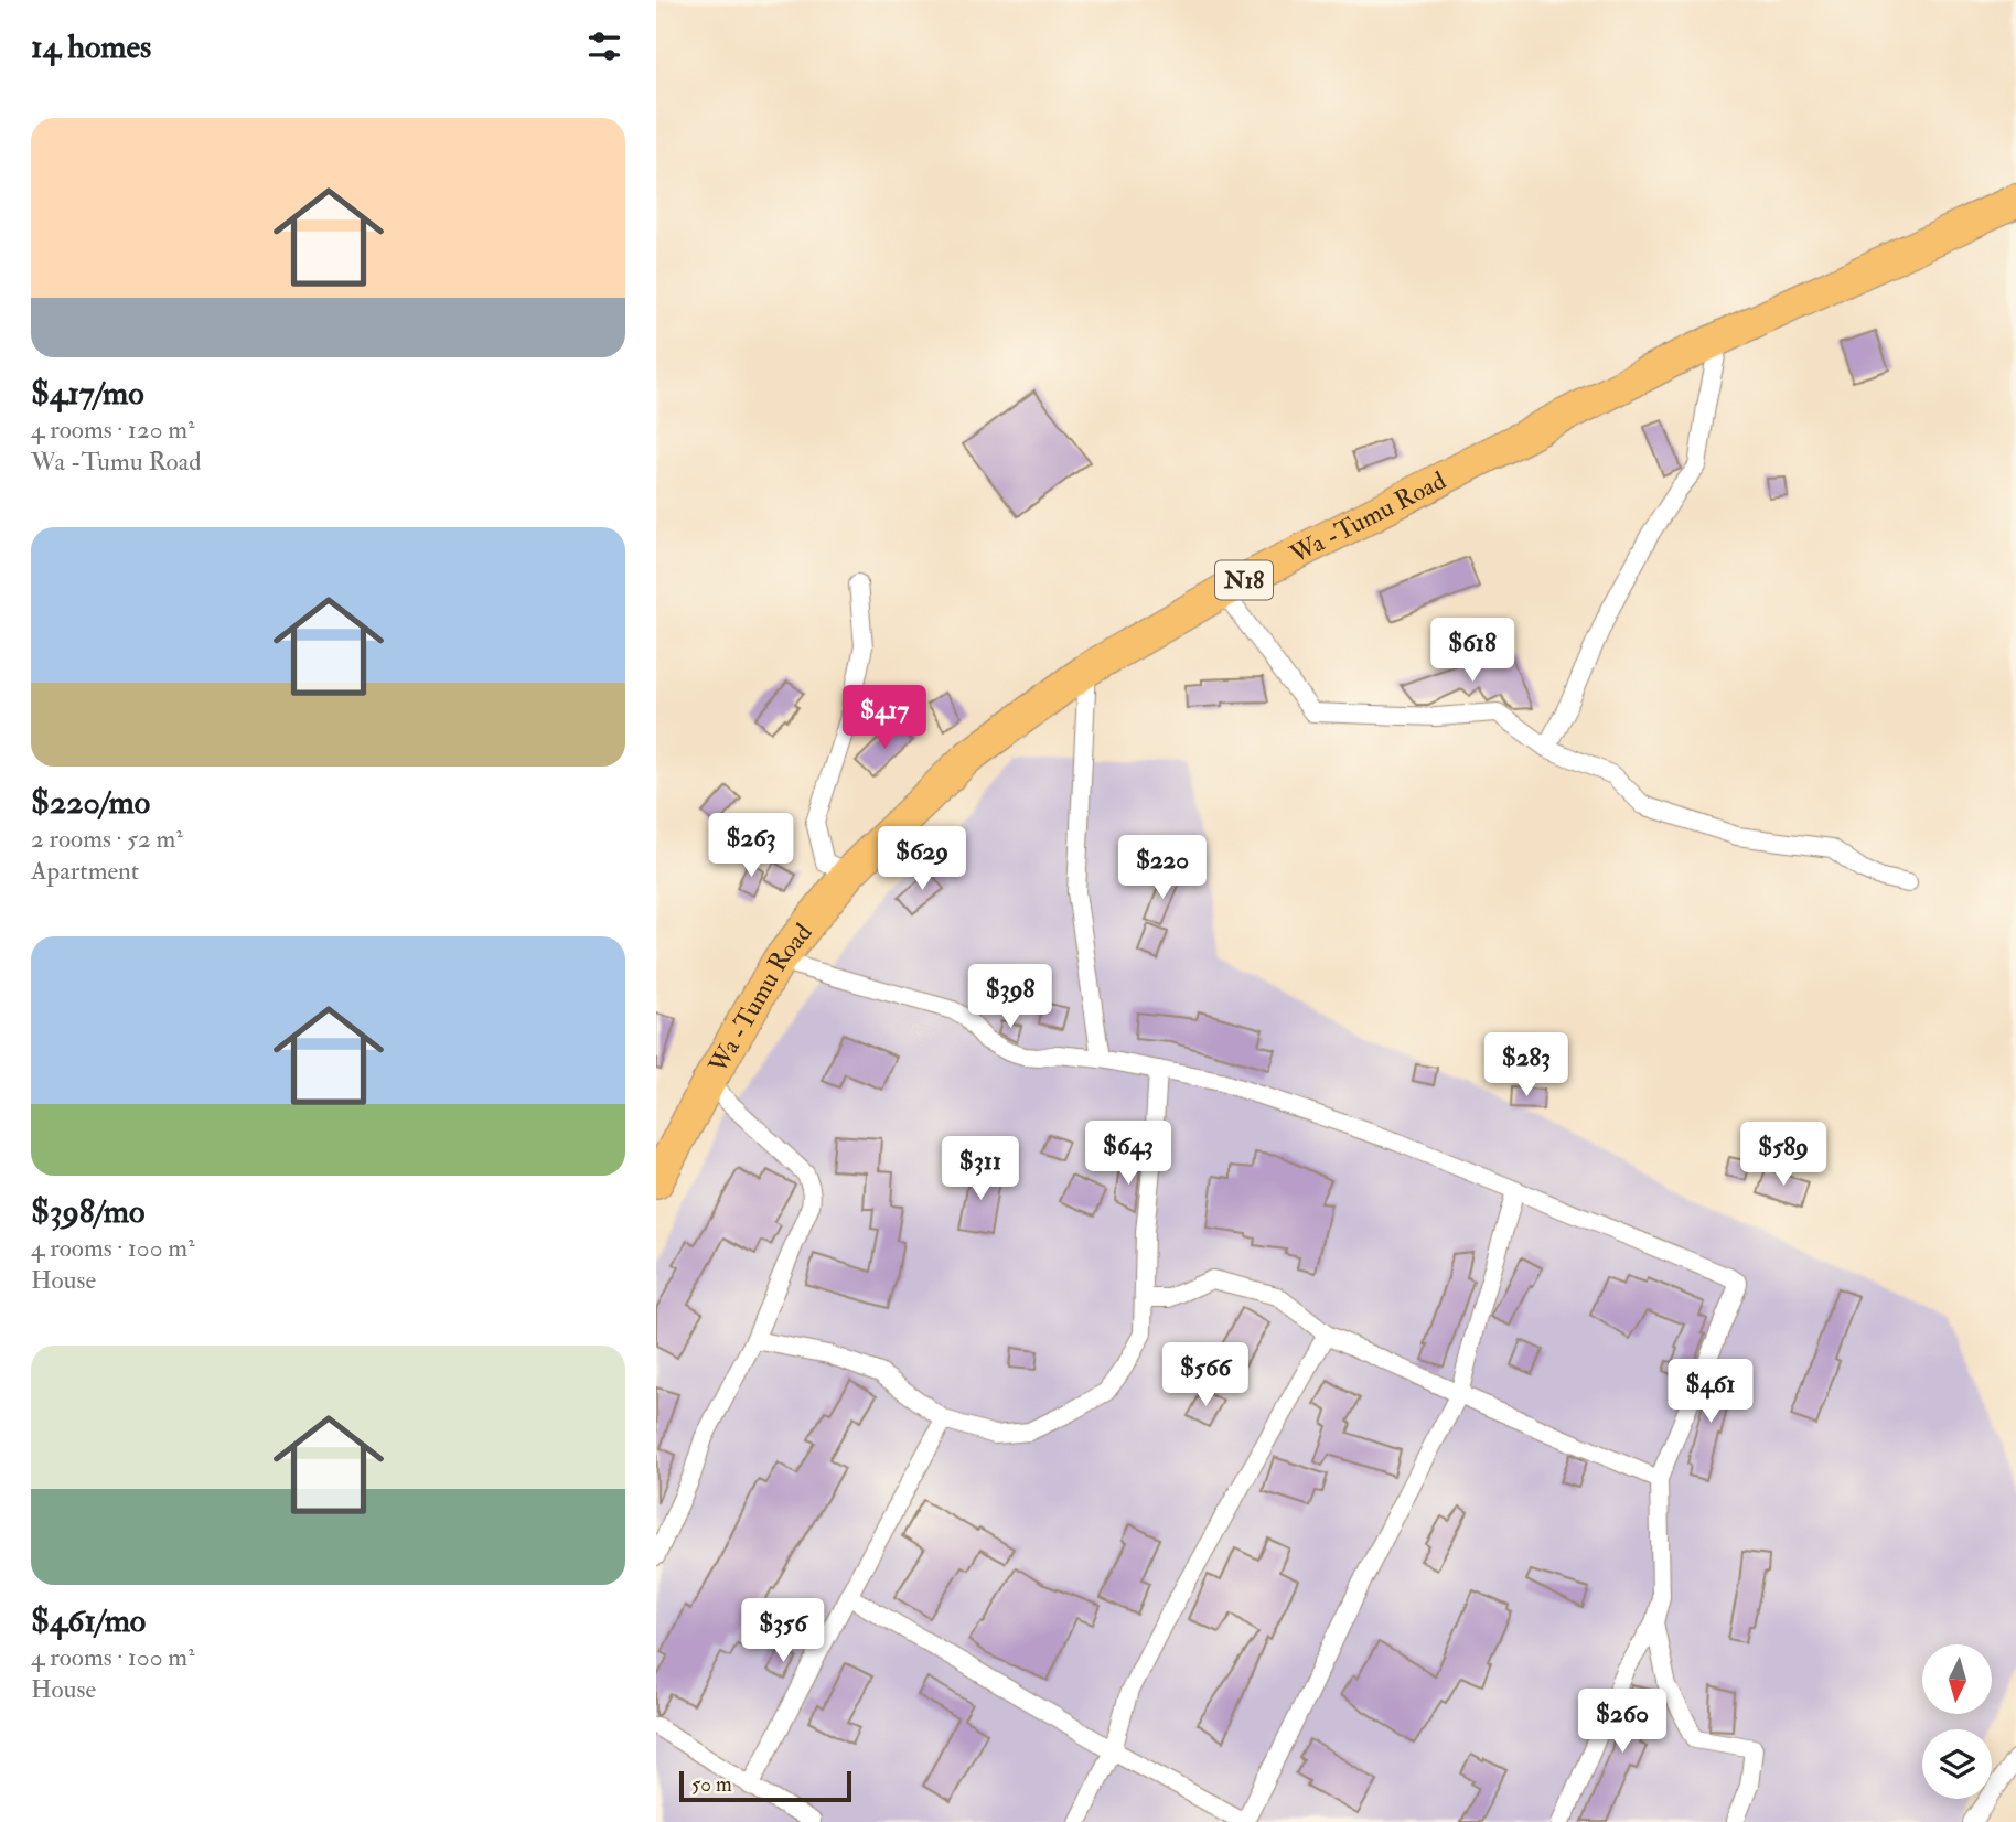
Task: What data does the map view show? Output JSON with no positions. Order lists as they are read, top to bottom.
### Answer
{
  "streets": {
    "highway": ["Wa -Tumu Road", "N18"]
  },
  "scale_bar": "50 m",
  "north": "bottom",
  "page": {
    "heading": "14 homes",
    "list": [
      {
        "name": "$417/mo",
        "note": "4 rooms · 120 m² · Wa -Tumu Road"
      },
      {
        "name": "$220/mo",
        "note": "2 rooms · 52 m² · Apartment"
      },
      {
        "name": "$398/mo",
        "note": "4 rooms · 100 m² · House"
      },
      {
        "name": "$461/mo",
        "note": "4 rooms · 100 m² · House"
      }
    ],
    "price": [
      "$618",
      "$417",
      "$263",
      "$629",
      "$220",
      "$398",
      "$283",
      "$643",
      "$589",
      "$311",
      "$566",
      "$461",
      "$356",
      "$260"
    ],
    "scale": "50 m"
  }
}
